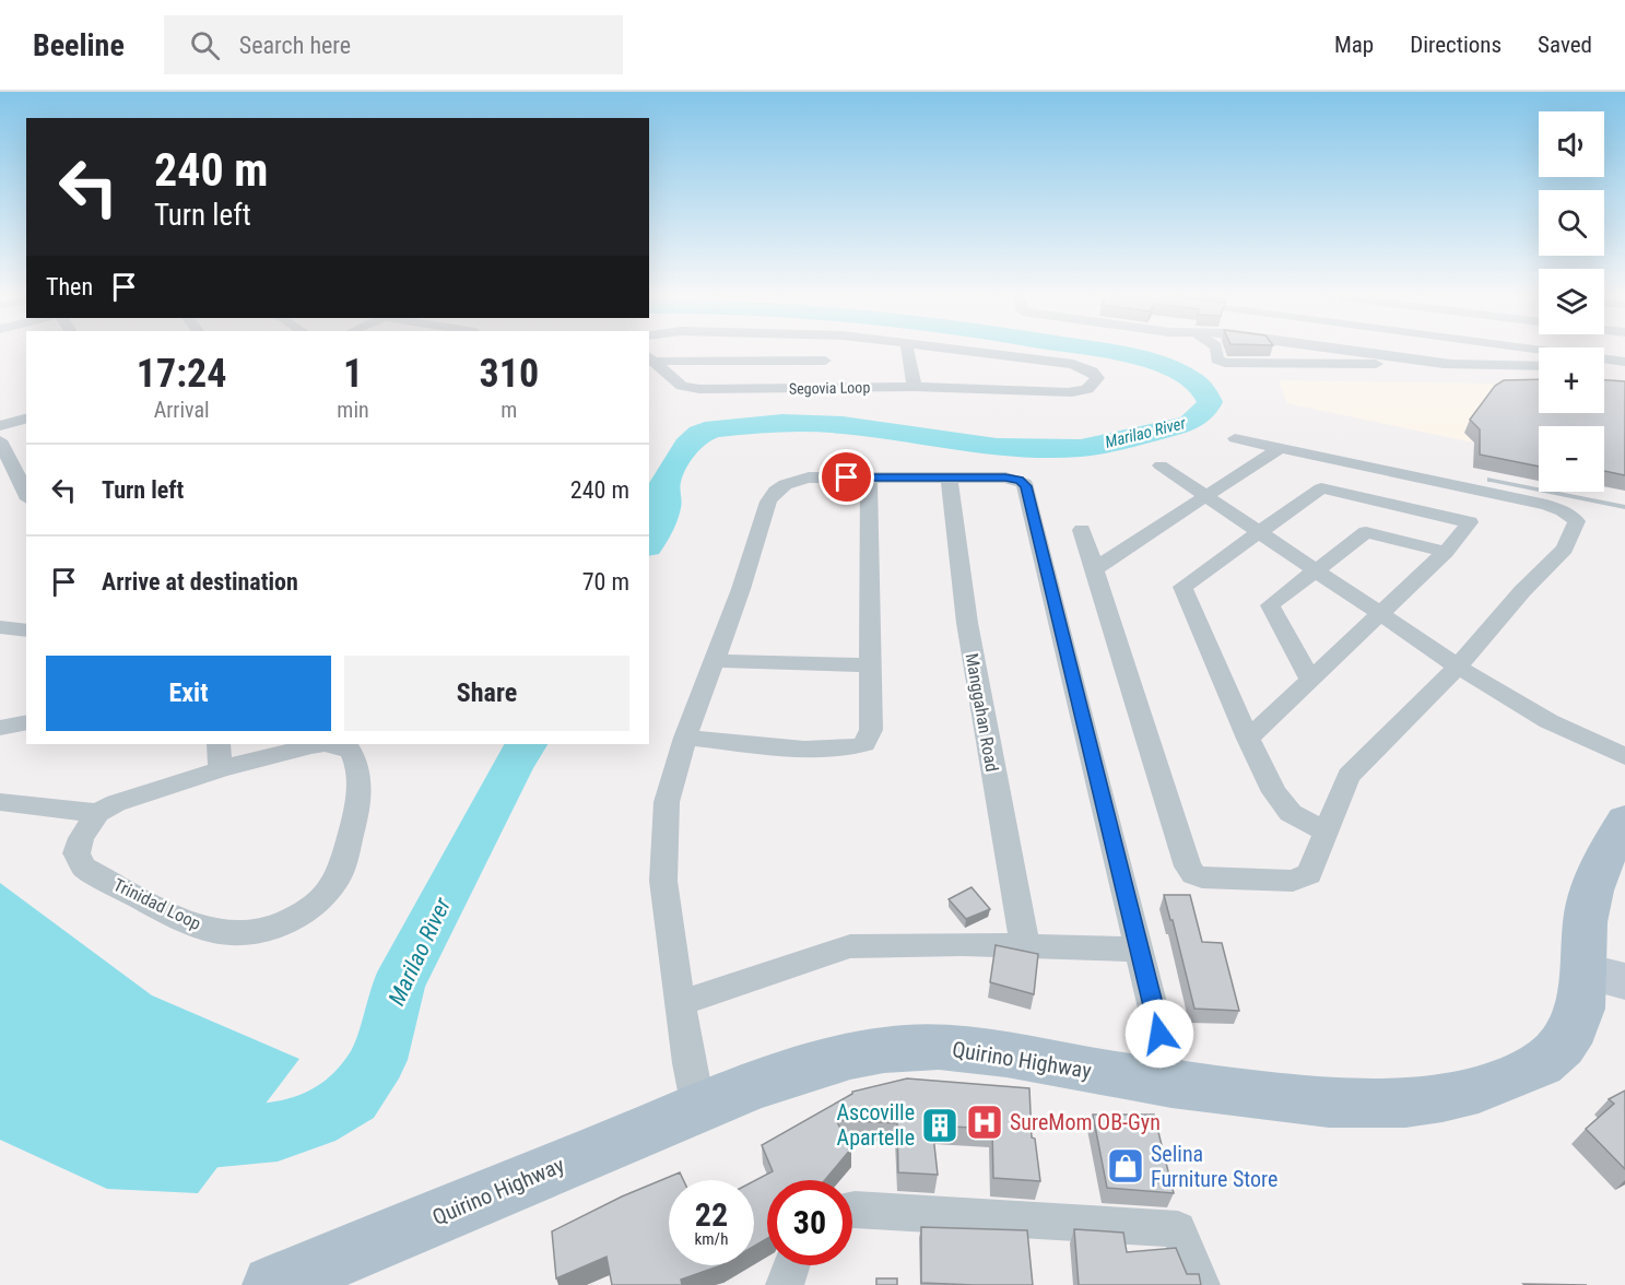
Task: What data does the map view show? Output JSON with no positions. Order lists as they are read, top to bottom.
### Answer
{
  "streets": {
    "main road": ["Quirino Highway"],
    "street": ["Segovia Loop", "Manggahan Road", "Trinidad Loop"]
  },
  "water": ["Marilao River"],
  "places": {
    "hospital": ["SureMom OB-Gyn"],
    "building": ["Ascoville Apartelle"],
    "shop": ["Selina Furniture Store"]
  },
  "page": {
    "header": "Beeline",
    "search": "Search here",
    "nav": ["Map", "Directions", "Saved"],
    "map_buttons": ["+", "−"],
    "turn": ["240 m", "Turn left"],
    "then": "Then",
    "eta": [
      "17:24",
      "Arrival",
      "1",
      "min",
      "310",
      "m"
    ],
    "list": [
      {
        "name": "Turn left",
        "value": "240 m"
      },
      {
        "name": "Arrive at destination",
        "value": "70 m"
      }
    ],
    "buttons": ["Exit", "Share"],
    "speed": "22 km/h",
    "limit": "30"
  }
}
